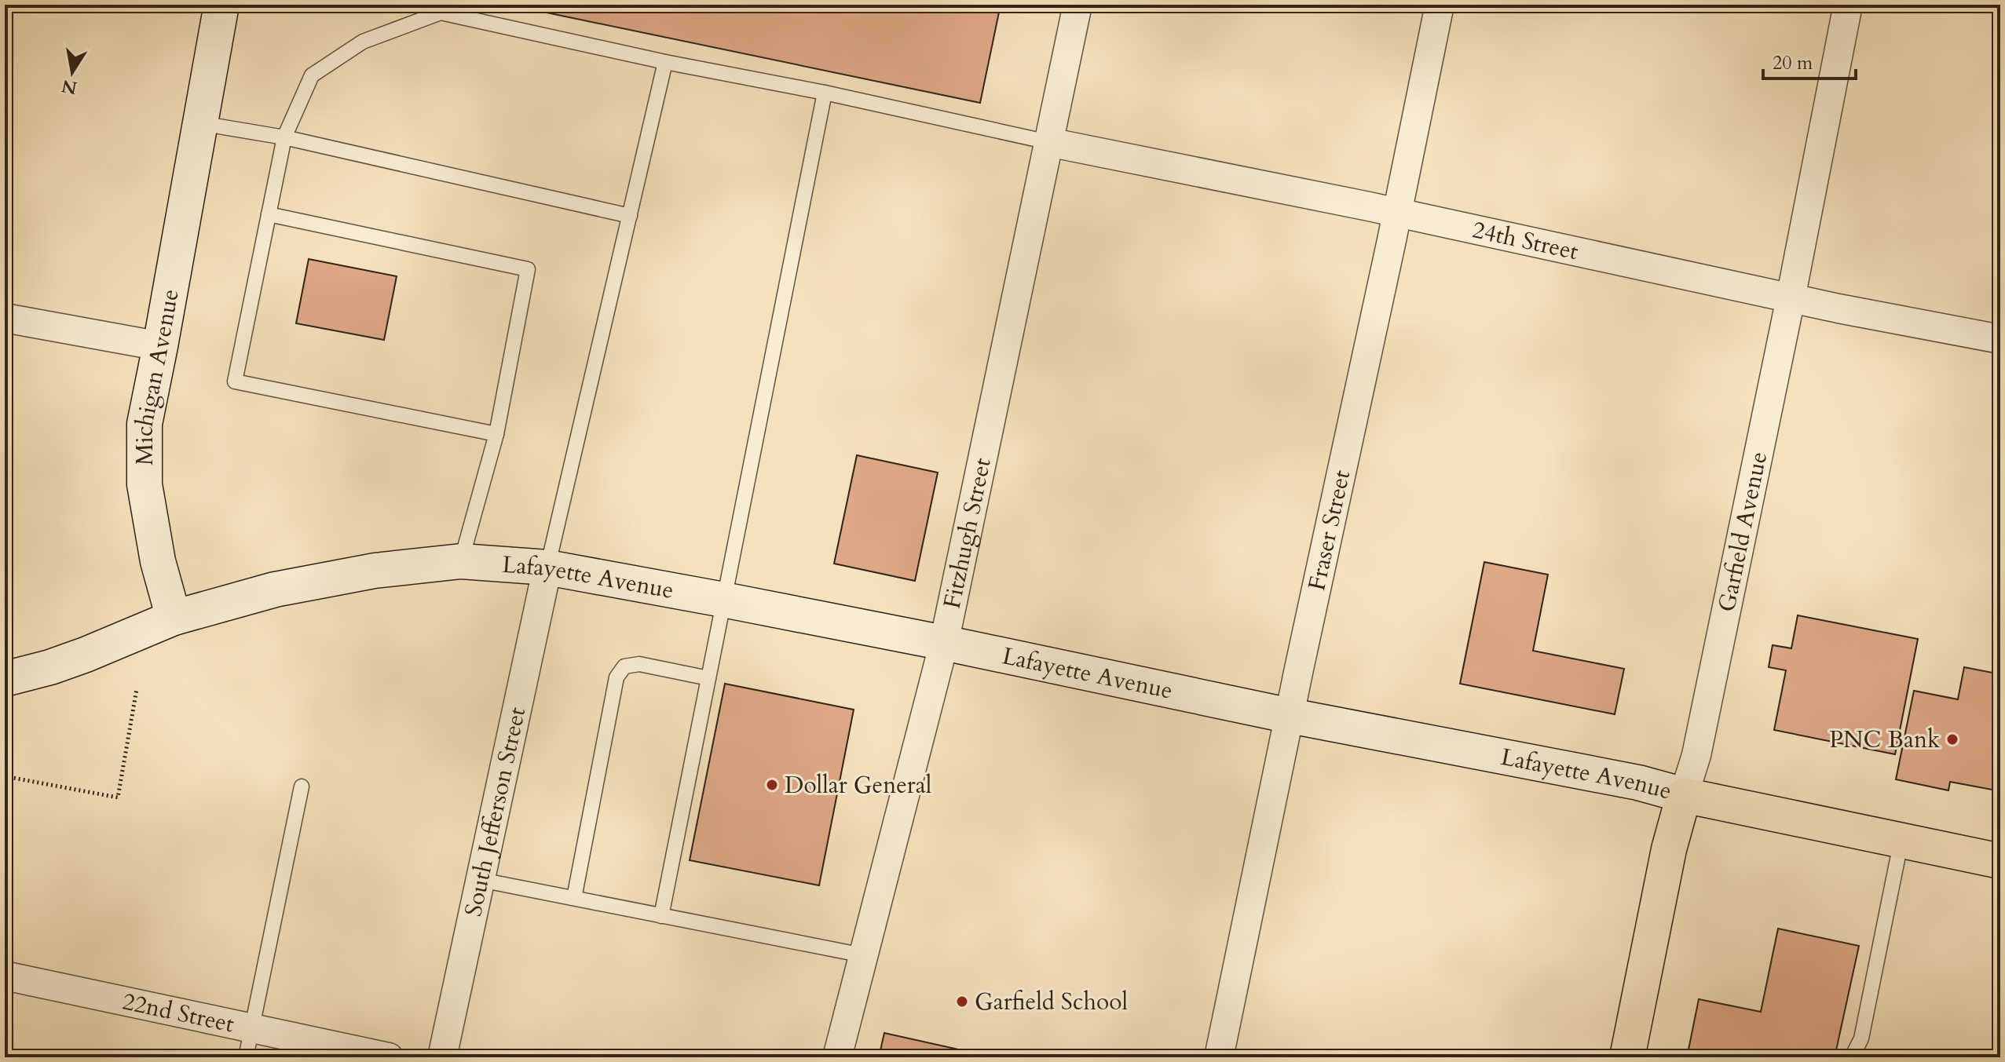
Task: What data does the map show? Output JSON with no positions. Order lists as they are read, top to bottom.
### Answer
{
  "streets": {
    "main road": ["Michigan Avenue", "Garfield Avenue", "Lafayette Avenue"],
    "street": [
      "24th Street",
      "Fraser Street",
      "Fitzhugh Street",
      "South Jefferson Street",
      "22nd Street"
    ]
  },
  "crossings": [
    ["24th Street", "Fraser Street"],
    ["24th Street", "Garfield Avenue"],
    ["24th Street", "Fitzhugh Street"],
    ["Michigan Avenue", "Lafayette Avenue"],
    ["Fraser Street", "Lafayette Avenue"],
    ["Garfield Avenue", "Lafayette Avenue"],
    ["Fitzhugh Street", "Lafayette Avenue"],
    ["Lafayette Avenue", "South Jefferson Street"]
  ],
  "places": ["PNC Bank", "Dollar General", "Garfield School"],
  "scale_bar": "20 m",
  "north": "bottom"
}
